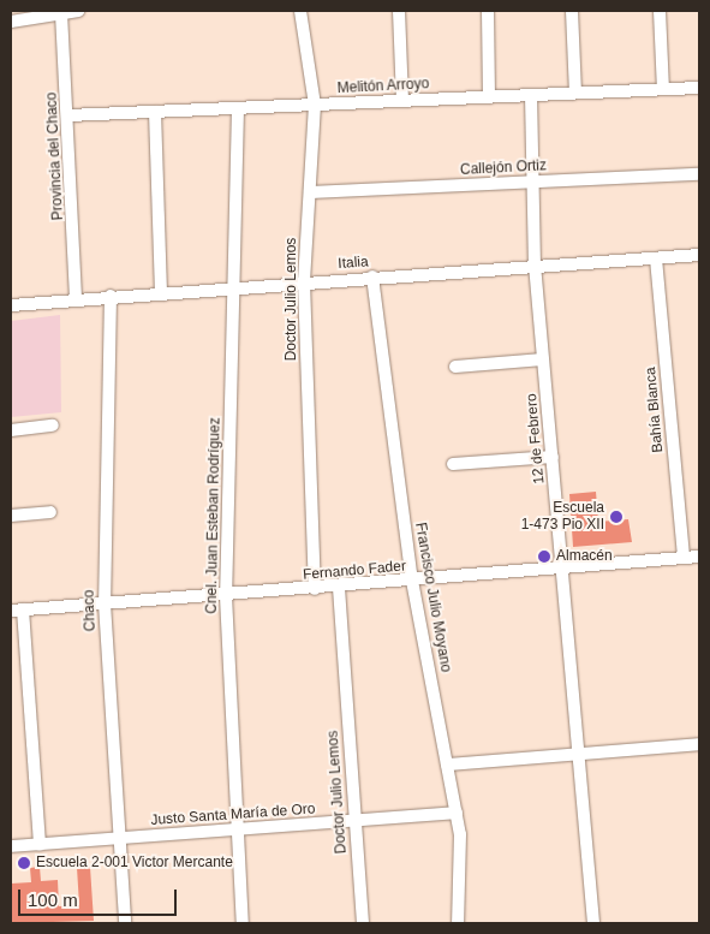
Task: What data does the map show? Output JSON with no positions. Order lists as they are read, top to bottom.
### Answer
{
  "streets": {
    "street": [
      "Melitón Arroyo",
      "Provincia del Chaco",
      "Callejón Ortiz",
      "Italia",
      "Doctor Julio Lemos",
      "Bahía Blanca",
      "12 de Febrero",
      "Cnel. Juan Esteban Rodríguez",
      "Fernando Fader",
      "Francisco Julio Moyano",
      "Chaco",
      "Justo Santa María de Oro"
    ]
  },
  "crossings": [
    ["Melitón Arroyo", "Provincia del Chaco"],
    ["Melitón Arroyo", "Doctor Julio Lemos"],
    ["Melitón Arroyo", "12 de Febrero"],
    ["Melitón Arroyo", "Cnel. Juan Esteban Rodríguez"],
    ["Provincia del Chaco", "Italia"],
    ["Callejón Ortiz", "Doctor Julio Lemos"],
    ["Callejón Ortiz", "12 de Febrero"],
    ["Italia", "Doctor Julio Lemos"],
    ["Italia", "Bahía Blanca"],
    ["Italia", "12 de Febrero"],
    ["Italia", "Cnel. Juan Esteban Rodríguez"],
    ["Italia", "Francisco Julio Moyano"],
    ["Italia", "Chaco"],
    ["Doctor Julio Lemos", "Fernando Fader"],
    ["Doctor Julio Lemos", "Justo Santa María de Oro"],
    ["Bahía Blanca", "Fernando Fader"],
    ["12 de Febrero", "Fernando Fader"],
    ["Cnel. Juan Esteban Rodríguez", "Fernando Fader"],
    ["Cnel. Juan Esteban Rodríguez", "Justo Santa María de Oro"],
    ["Fernando Fader", "Francisco Julio Moyano"],
    ["Fernando Fader", "Chaco"],
    ["Francisco Julio Moyano", "Justo Santa María de Oro"],
    ["Chaco", "Justo Santa María de Oro"]
  ],
  "places": ["Escuela 1-473 Pio XII", "Almacén", "Escuela 2-001 Victor Mercante"],
  "scale_bar": "100 m"
}
